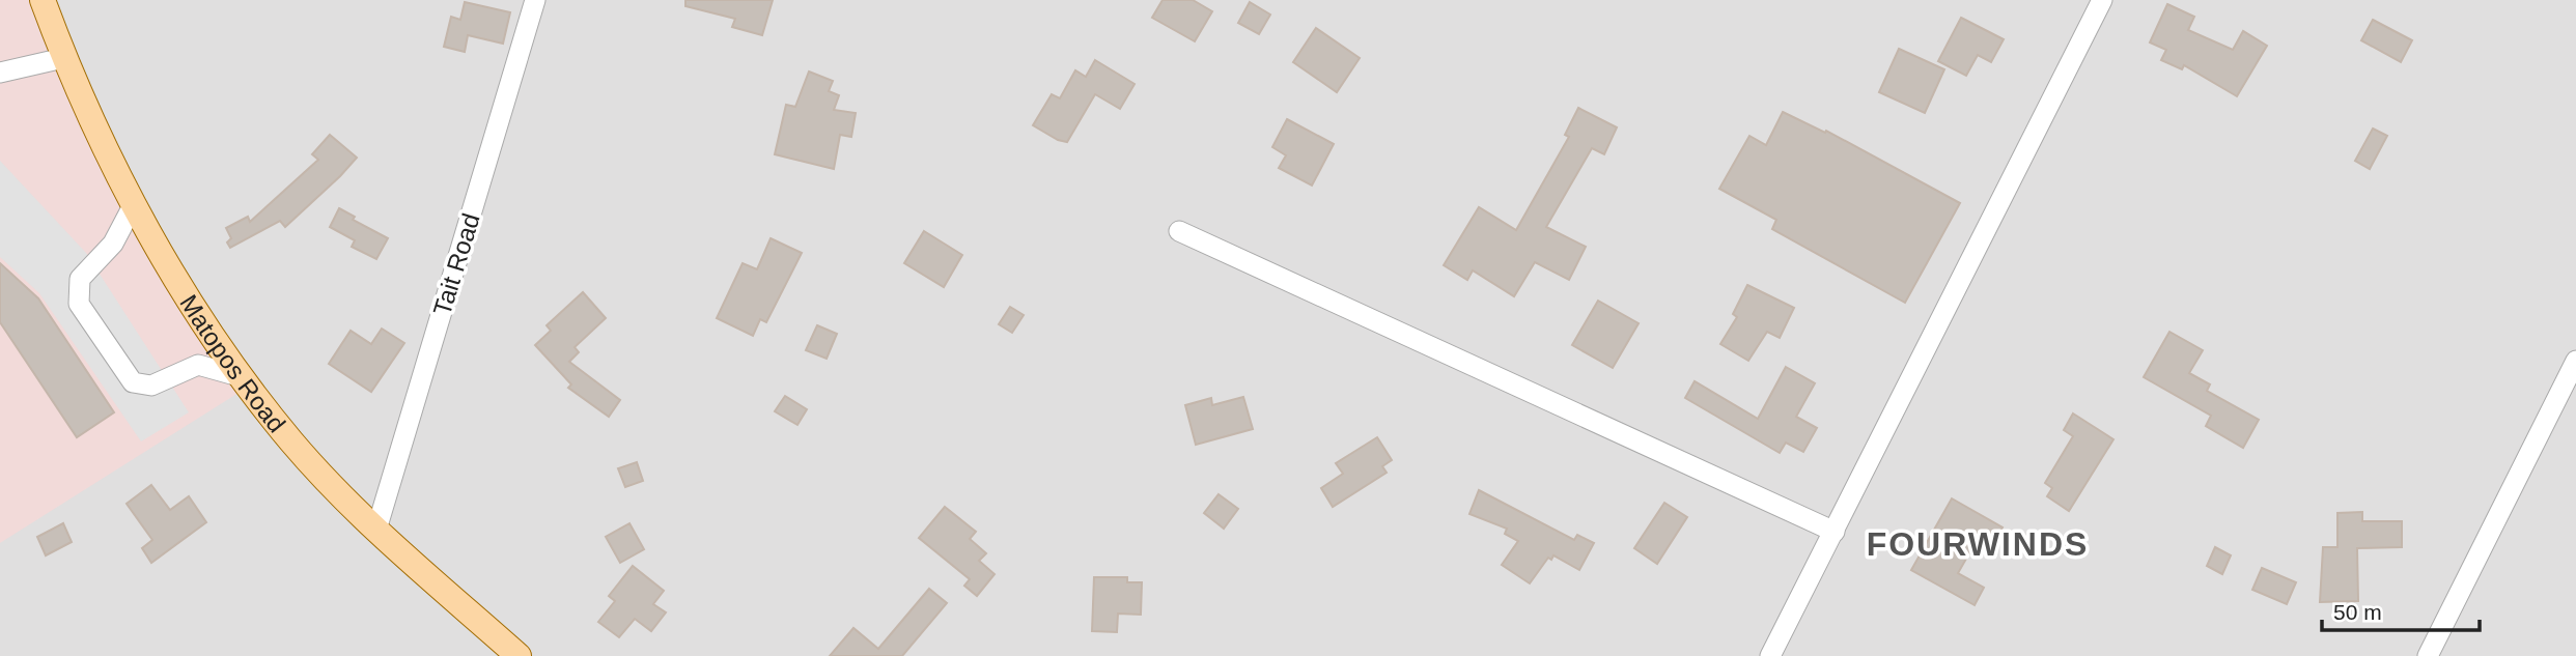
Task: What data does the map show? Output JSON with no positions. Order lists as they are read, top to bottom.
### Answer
{
  "streets": {
    "main road": ["Matopos Road"],
    "street": ["Tait Road"]
  },
  "crossings": [
    ["Tait Road", "Matopos Road"]
  ],
  "districts": ["FOURWINDS"],
  "scale_bar": "50 m"
}
